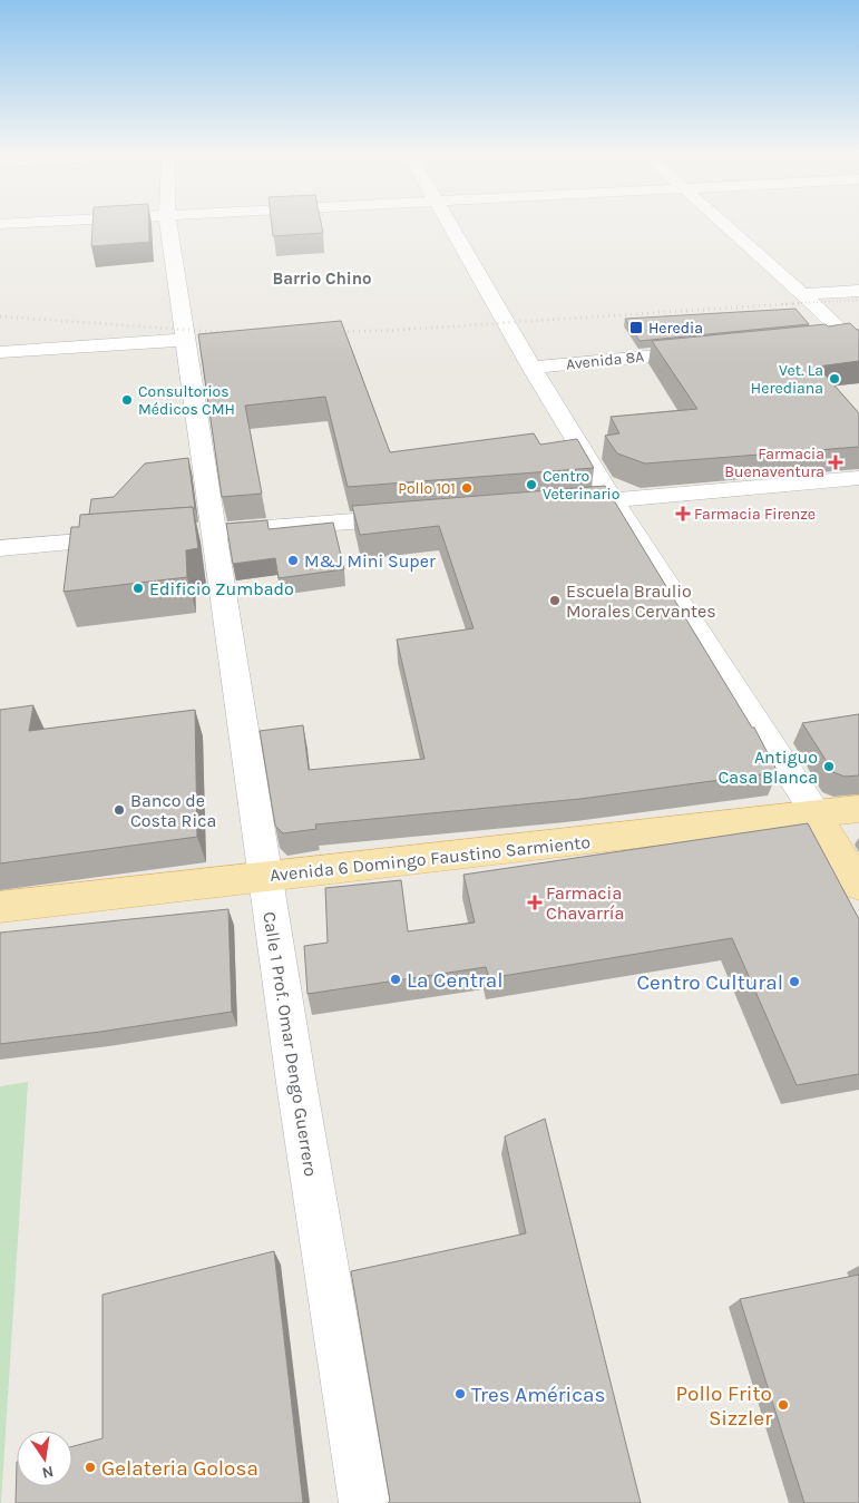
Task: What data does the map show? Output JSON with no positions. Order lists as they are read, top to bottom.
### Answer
{
  "streets": {
    "main road": ["Avenida 6 Domingo Faustino Sarmiento"],
    "street": ["Avenida 8A", "Calle 1 Prof. Omar Dengo Guerrero"]
  },
  "crossings": [
    ["Avenida 6 Domingo Faustino Sarmiento", "Calle 1 Prof. Omar Dengo Guerrero"]
  ],
  "districts": ["Barrio Chino"],
  "places": {
    "transit": ["Heredia"],
    "other": [
      "Vet. La Herediana",
      "Consultorios Médicos CMH",
      "Centro Veterinario",
      "Pollo 101",
      "M&J Mini Super",
      "Edificio Zumbado",
      "Escuela Braulio Morales Cervantes",
      "Antiguo Casa Blanca",
      "Banco de Costa Rica",
      "La Central",
      "Centro Cultural",
      "Tres Américas",
      "Pollo Frito Sizzler",
      "Gelateria Golosa"
    ],
    "health": ["Farmacia Buenaventura", "Farmacia Firenze", "Farmacia Chavarría"]
  },
  "north": "bottom"
}
